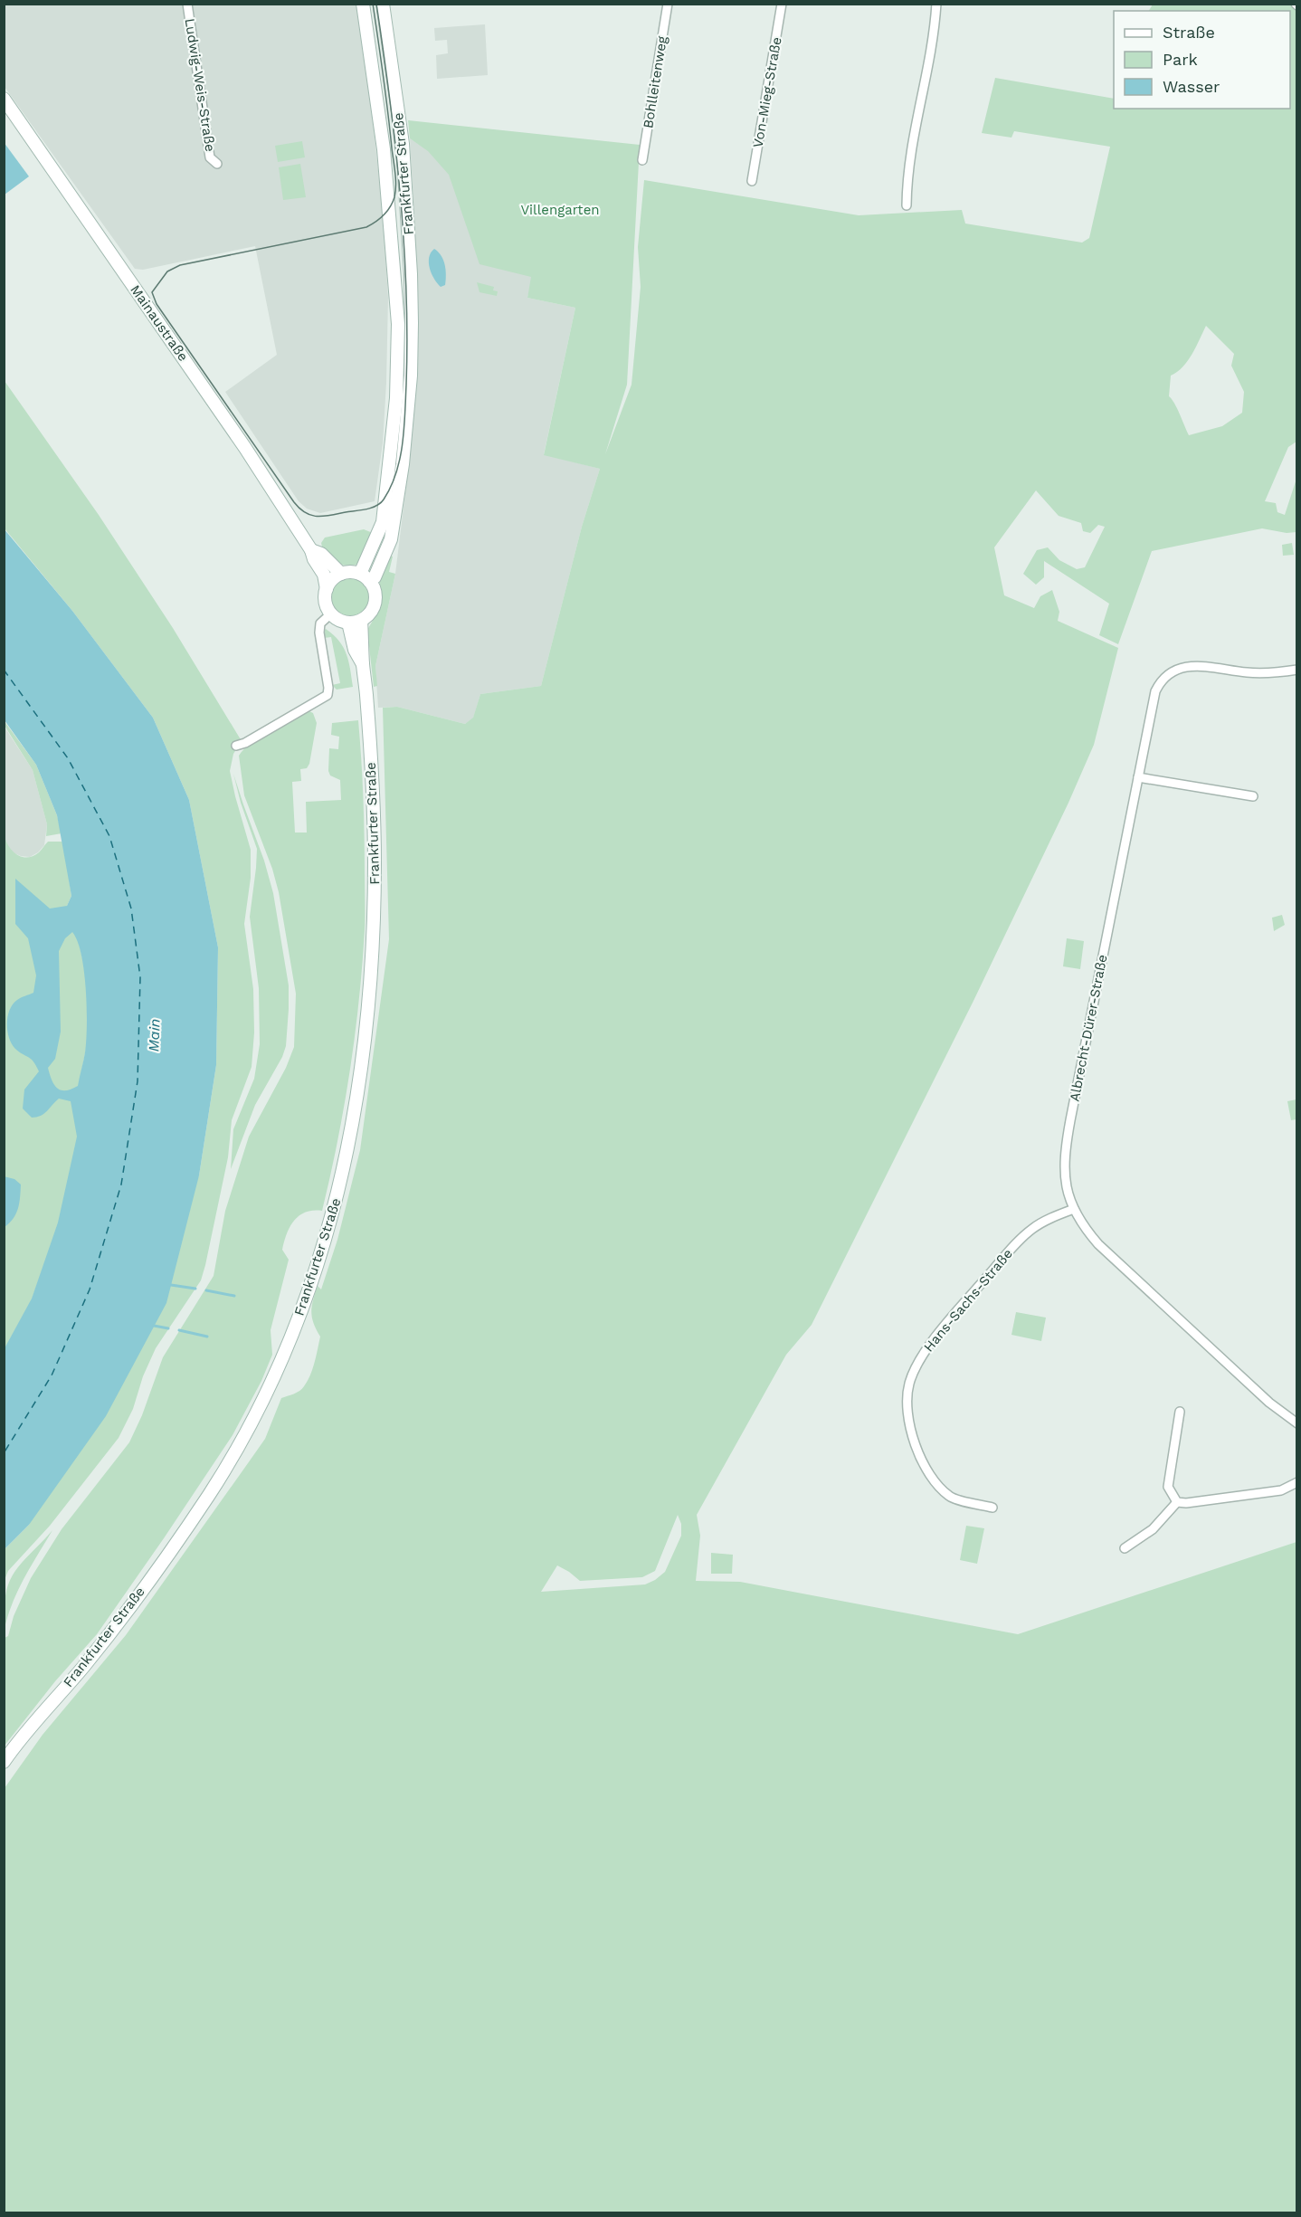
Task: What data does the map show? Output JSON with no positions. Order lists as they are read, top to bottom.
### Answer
{
  "streets": {
    "main road": ["Frankfurter Straße", "Mainaustraße"],
    "street": [
      "Bohlleitenweg",
      "Ludwig-Weis-Straße",
      "Von-Mieg-Straße",
      "Albrecht-Dürer-Straße",
      "Hans-Sachs-Straße"
    ]
  },
  "crossings": [
    ["Frankfurter Straße", "Mainaustraße"],
    ["Albrecht-Dürer-Straße", "Hans-Sachs-Straße"]
  ],
  "water": ["Main"],
  "parks": ["Villengarten"],
  "legend": ["Straße", "Park", "Wasser"]
}
